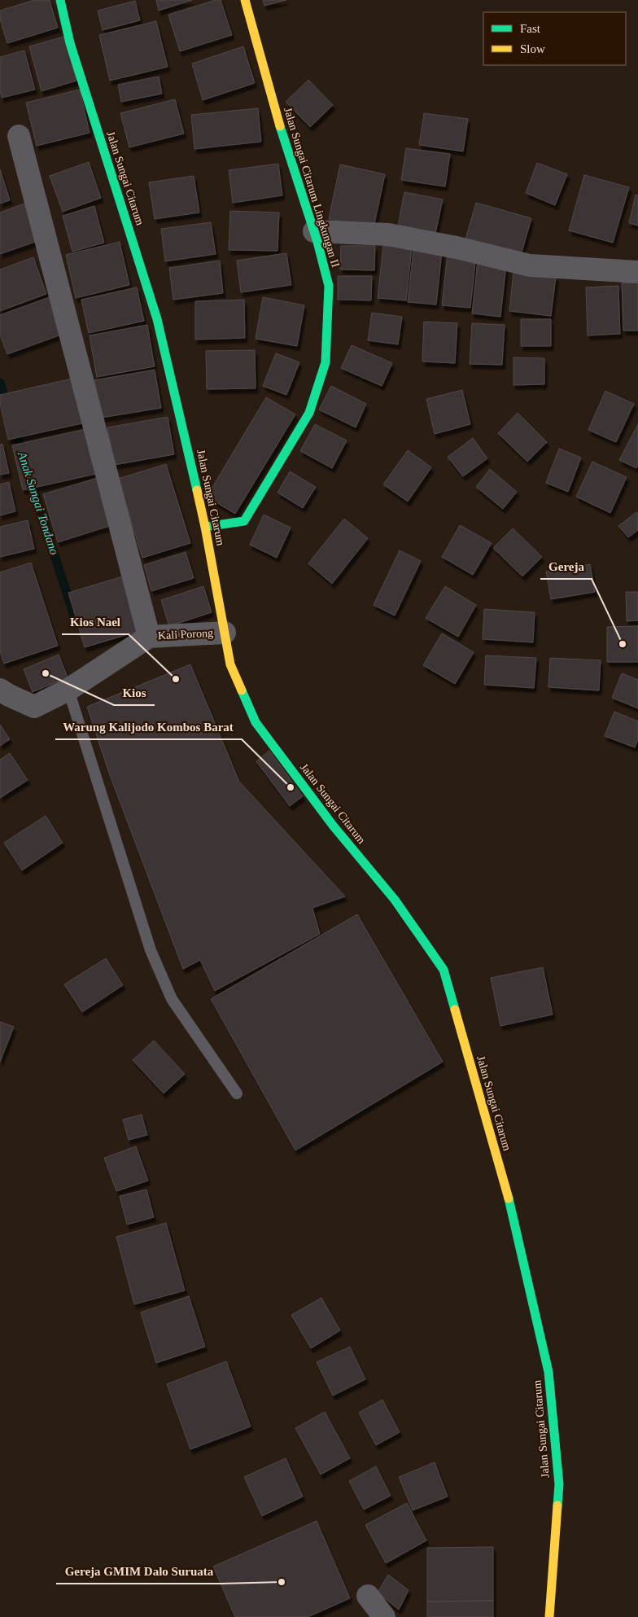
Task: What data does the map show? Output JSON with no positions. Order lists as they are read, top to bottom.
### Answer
{
  "streets": {
    "street": ["Jalan Sungai Citarum", "Jalan Sungai Citarum Lingkungan II", "Kali Porong"]
  },
  "crossings": [
    ["Jalan Sungai Citarum", "Jalan Sungai Citarum Lingkungan II"],
    ["Jalan Sungai Citarum", "Kali Porong"]
  ],
  "water": ["Anak Sungai Tondano"],
  "places": [
    "Gereja",
    "Kios",
    "Kios Nael",
    "Warung Kalijodo Kombos Barat",
    "Gereja GMIM Dalo Suruata"
  ],
  "legend": ["Fast", "Slow"]
}
